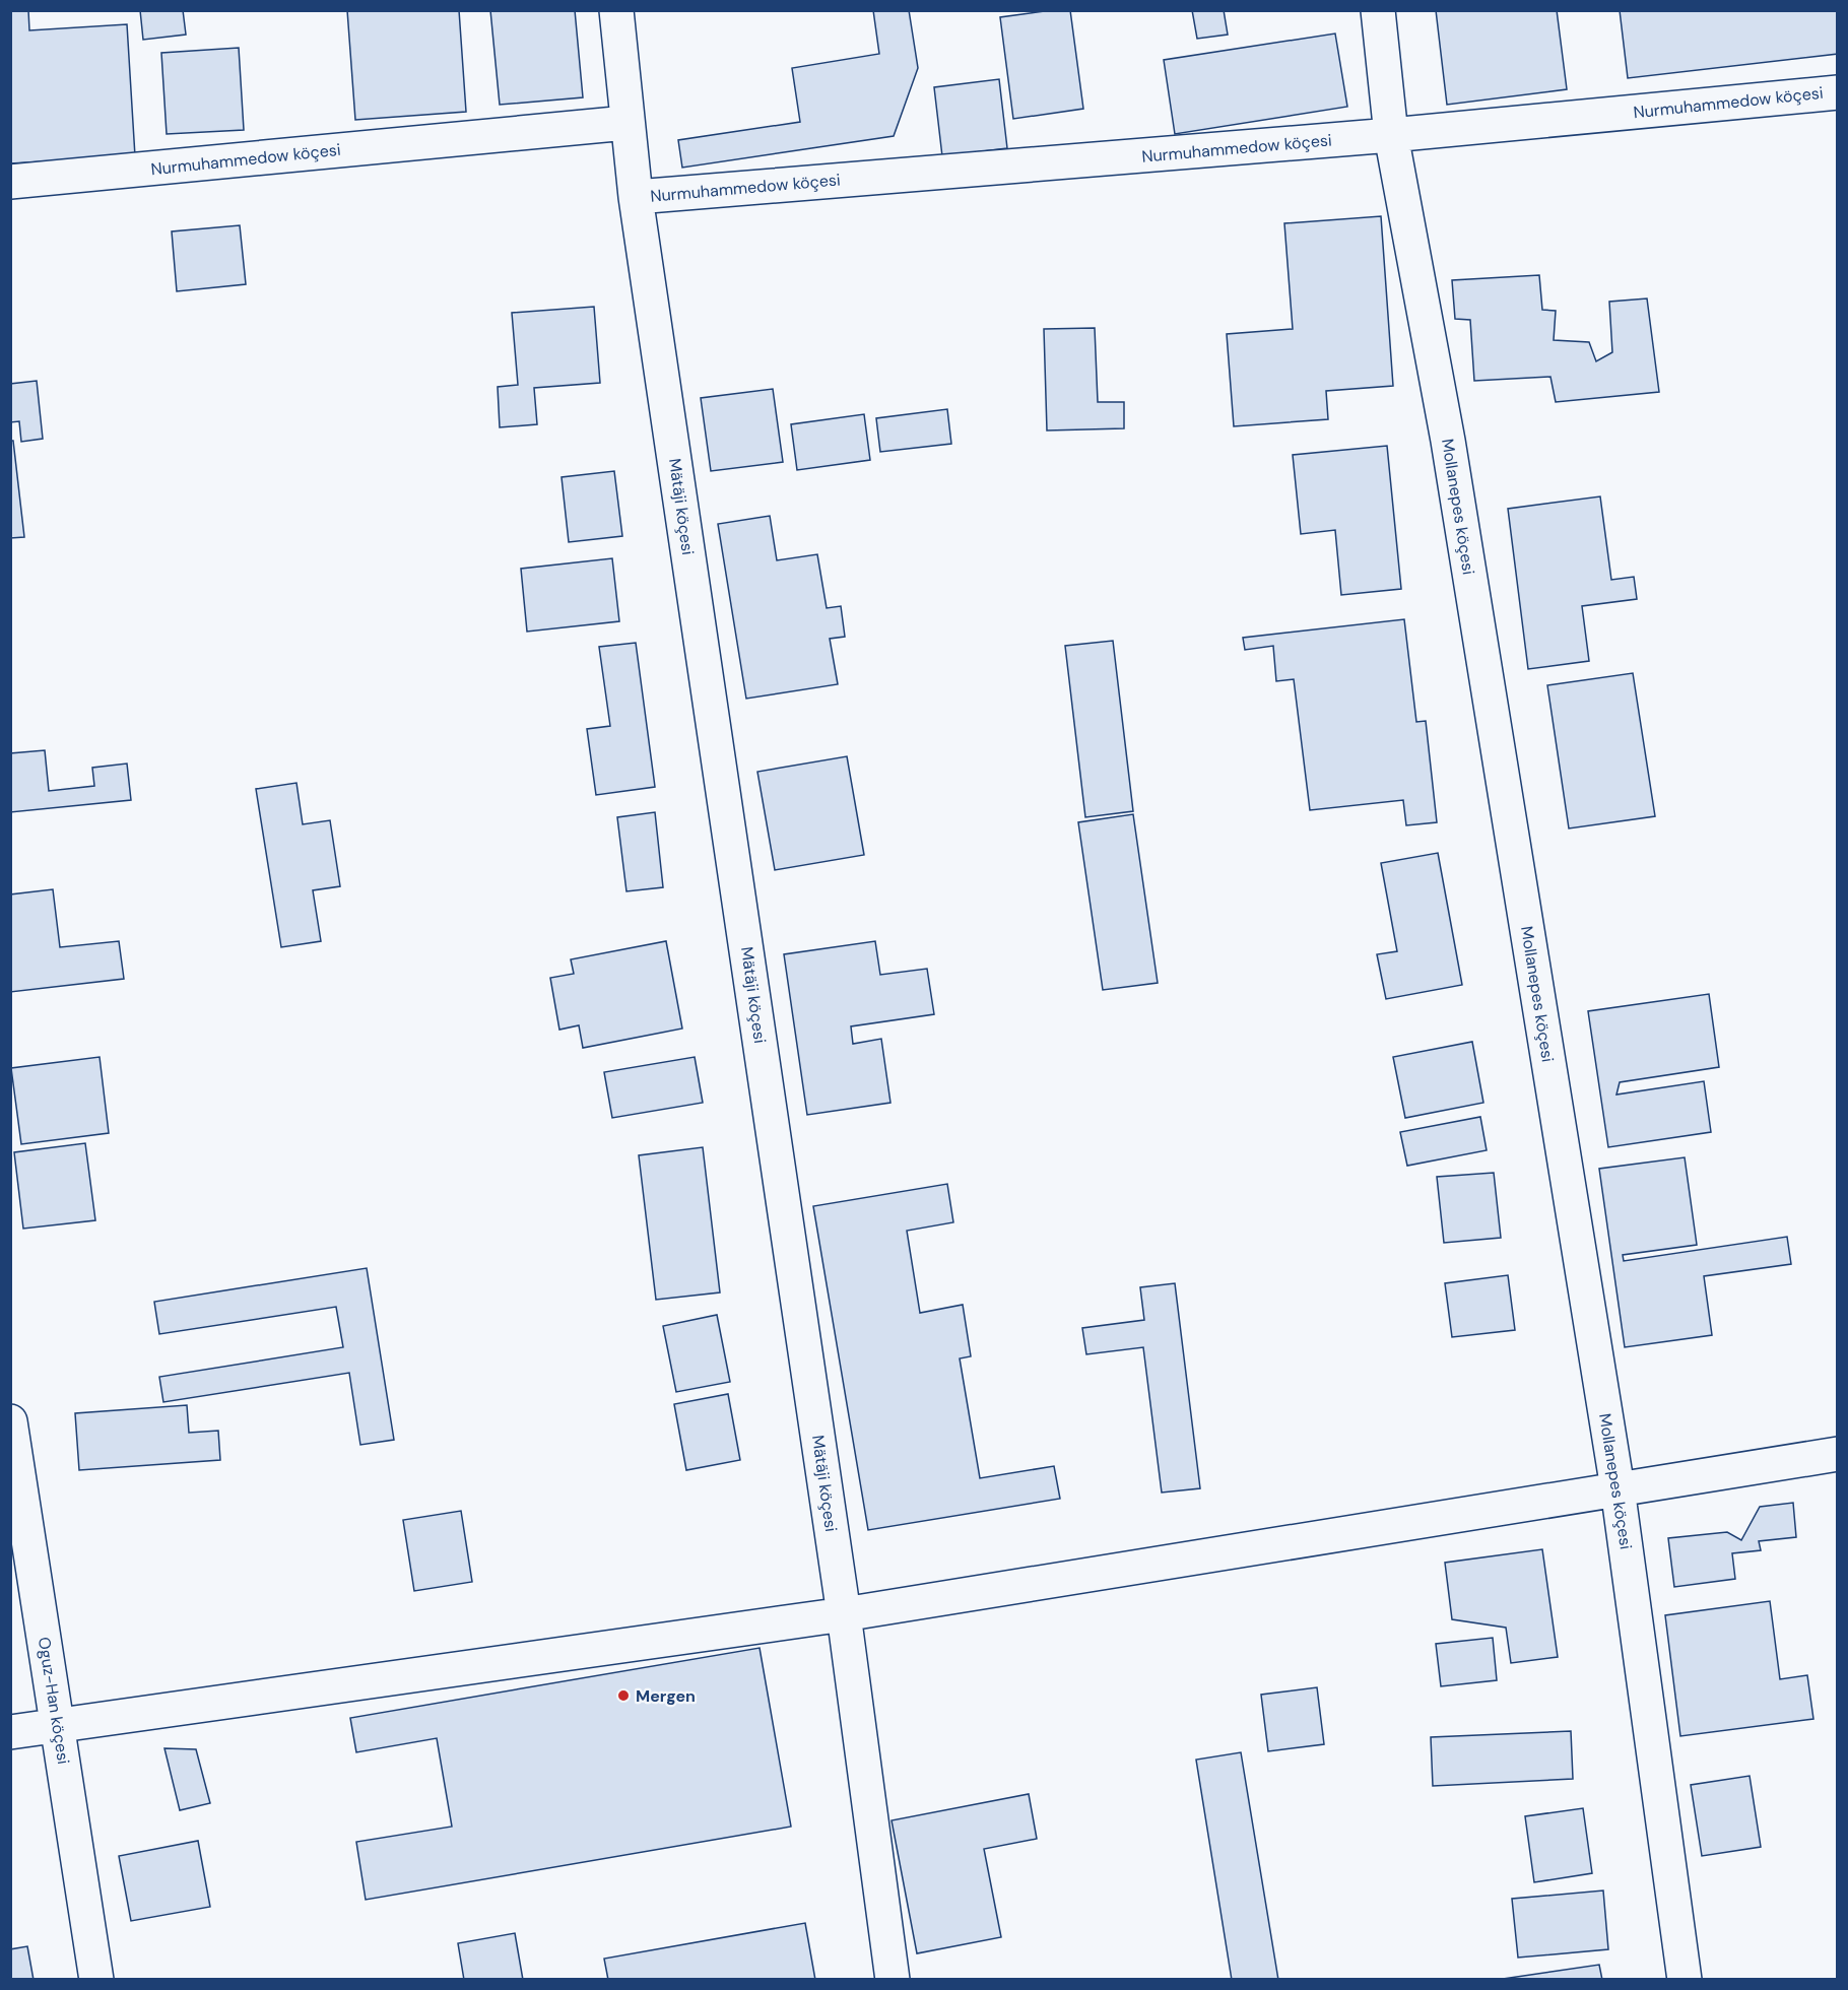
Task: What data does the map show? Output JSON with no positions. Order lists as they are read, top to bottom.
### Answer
{
  "streets": {
    "street": [
      "Nurmuhammedow köçesi",
      "Mätäji köçesi",
      "Mollanepes köçesi",
      "Oguz-Han köçesi"
    ]
  },
  "crossings": [
    ["Nurmuhammedow köçesi", "Mätäji köçesi"],
    ["Nurmuhammedow köçesi", "Mollanepes köçesi"]
  ],
  "places": ["Mergen"]
}
